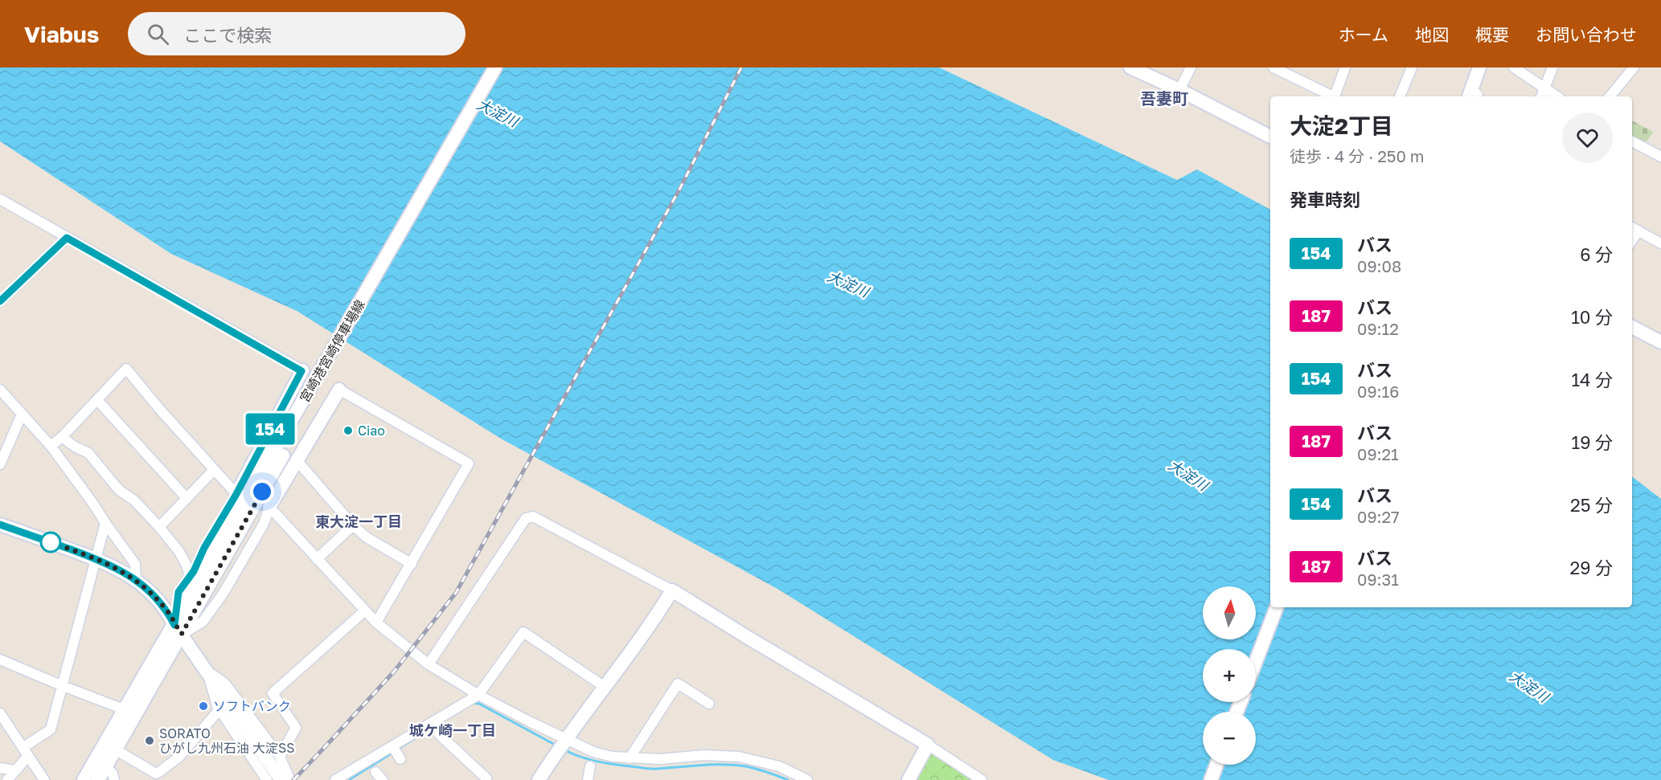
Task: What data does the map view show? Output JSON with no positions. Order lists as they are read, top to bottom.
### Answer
{
  "streets": {
    "street": ["宮崎港宮崎停車場線"]
  },
  "districts": ["吾妻町", "東大淀一丁目", "城ケ崎一丁目"],
  "water": ["大淀川"],
  "places": ["Ciao", "ソフトバンク", "SORATO ひがし九州石油 大淀SS"],
  "lines": ["bus line 154"],
  "north": "top",
  "page": {
    "header": "Viabus",
    "search": "ここで検索",
    "nav": [
      "ホーム",
      "地図",
      "概要",
      "お問い合わせ"
    ],
    "on_map": "154",
    "heading": [
      ["大淀2丁目", "徒歩 · 4 分 · 250 m"],
      "発車時刻"
    ],
    "list": [
      {
        "mark": "154",
        "name": "バス",
        "note": "09:08",
        "value": "6 分"
      },
      {
        "mark": "187",
        "name": "バス",
        "note": "09:12",
        "value": "10 分"
      },
      {
        "mark": "154",
        "name": "バス",
        "note": "09:16",
        "value": "14 分"
      },
      {
        "mark": "187",
        "name": "バス",
        "note": "09:21",
        "value": "19 分"
      },
      {
        "mark": "154",
        "name": "バス",
        "note": "09:27",
        "value": "25 分"
      },
      {
        "mark": "187",
        "name": "バス",
        "note": "09:31",
        "value": "29 分"
      }
    ],
    "map_buttons": ["+", "−"]
  }
}
